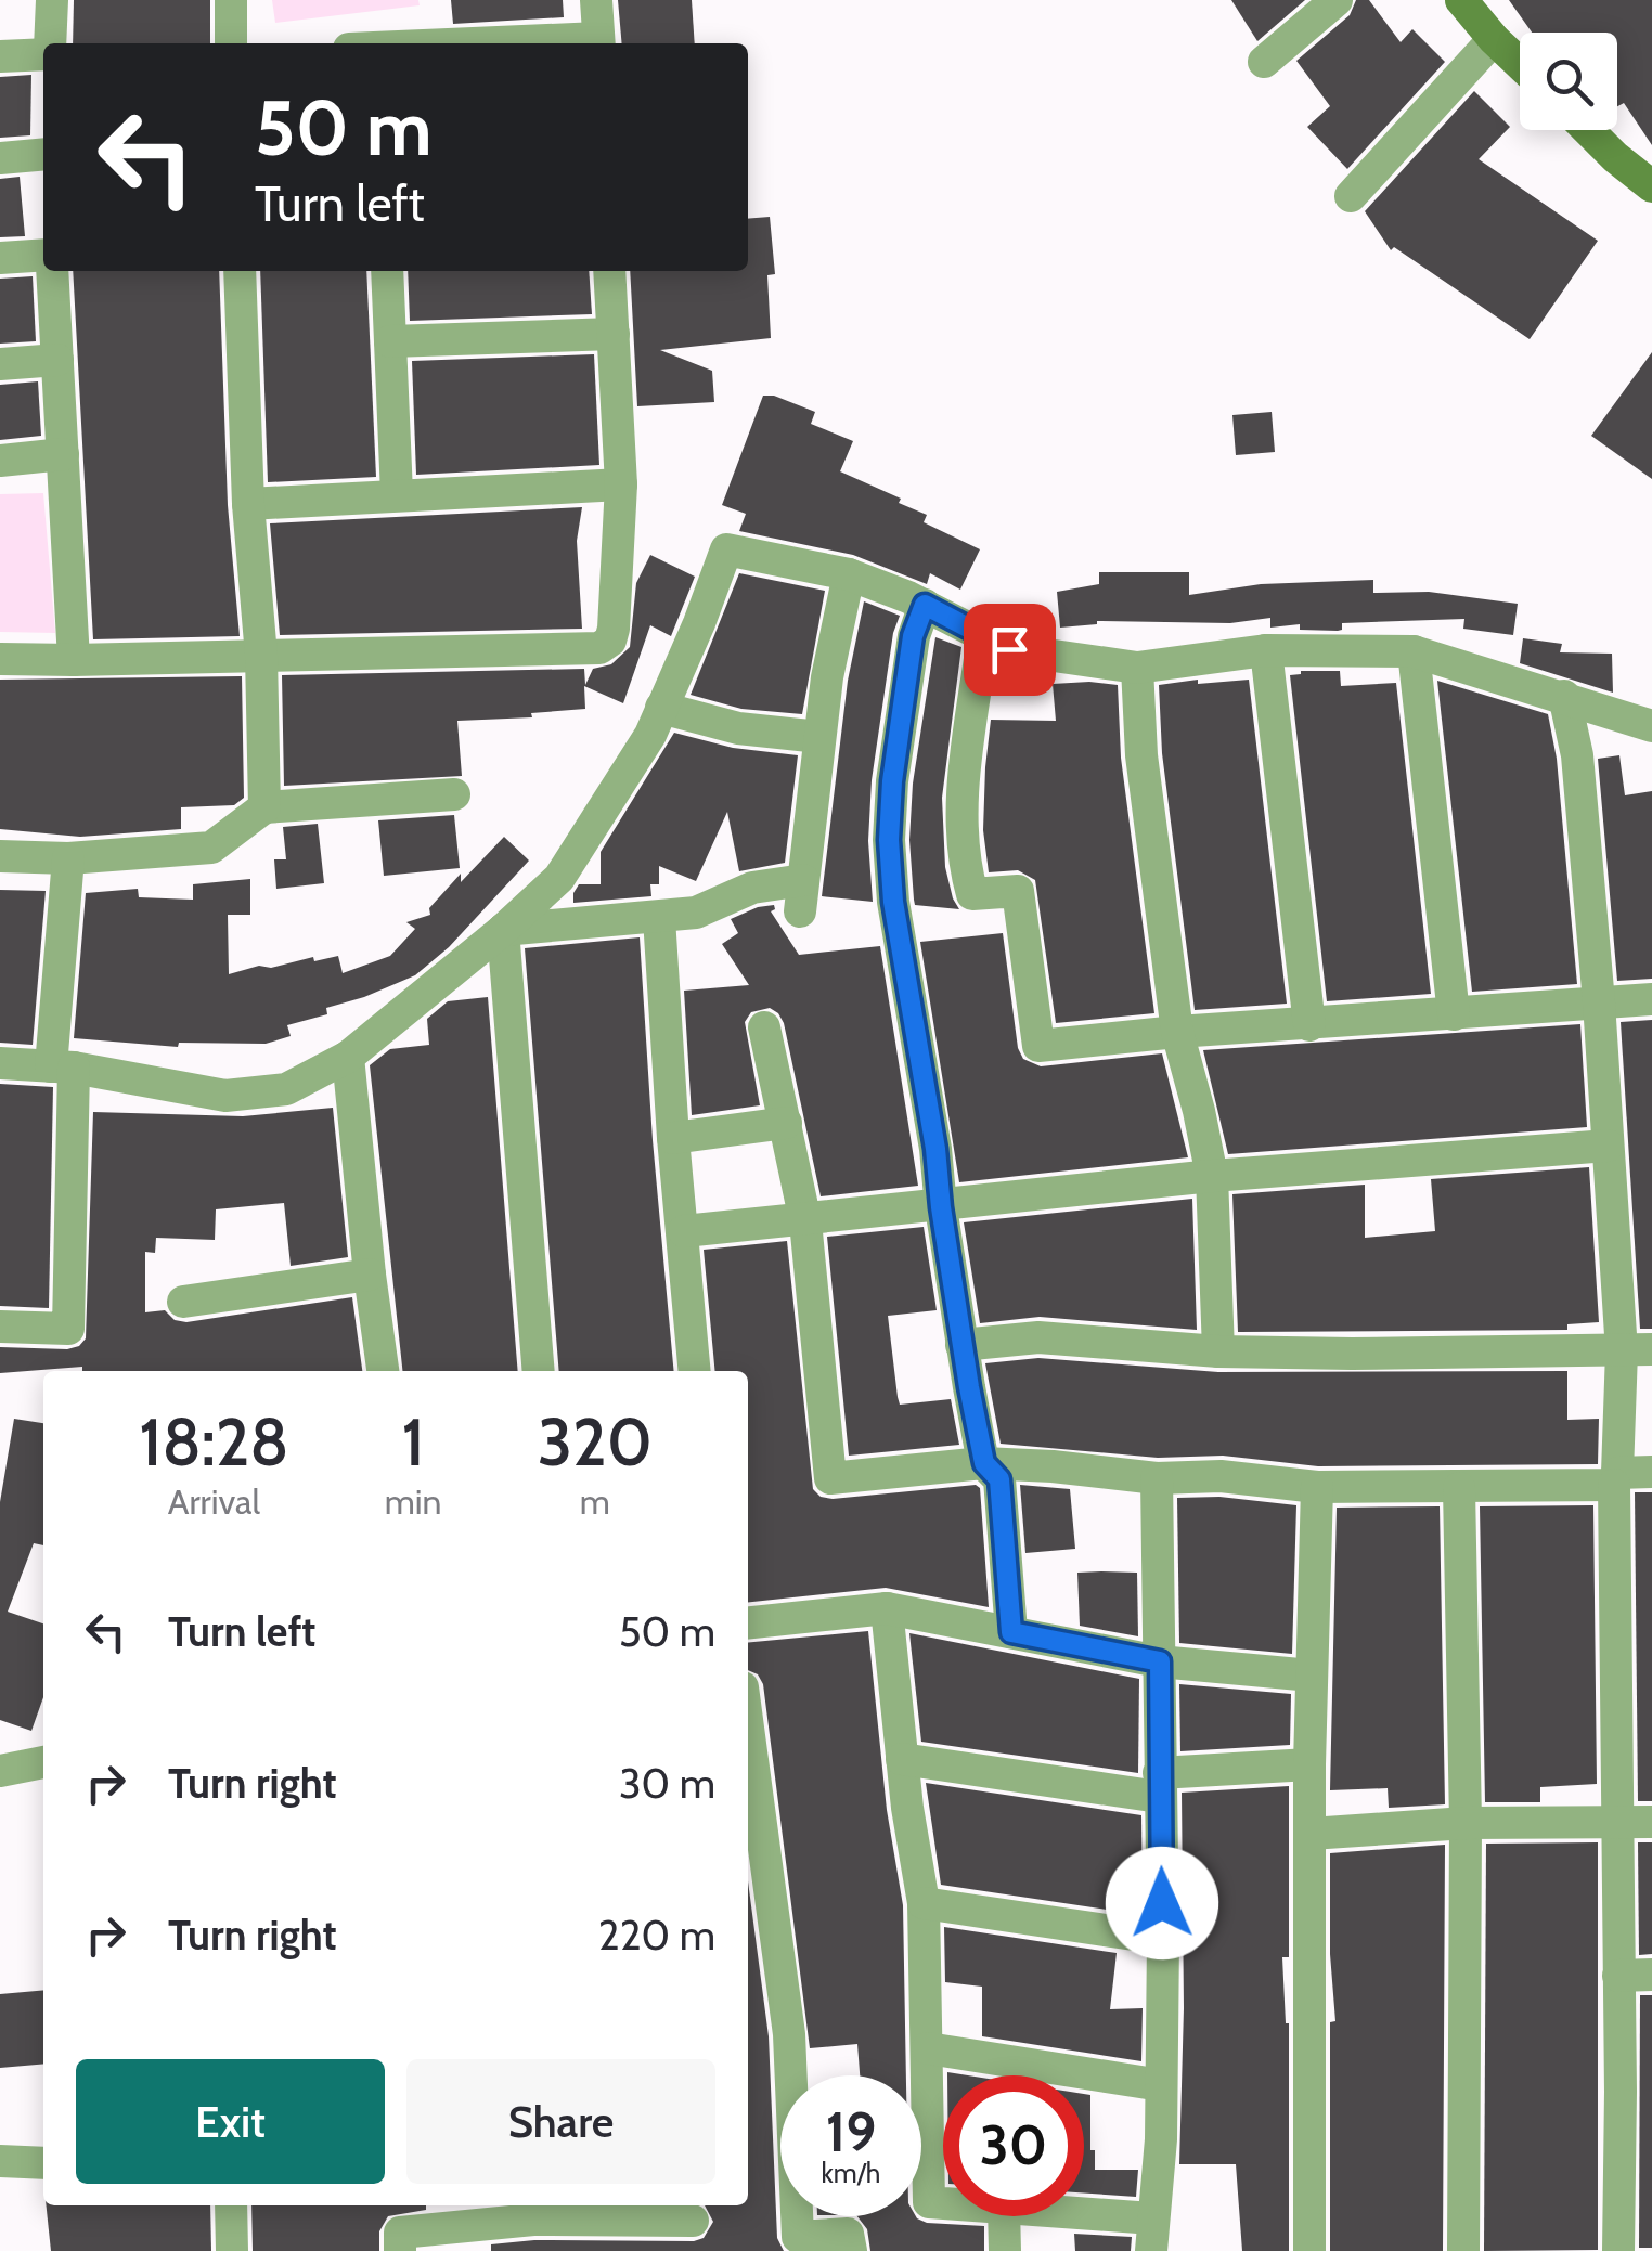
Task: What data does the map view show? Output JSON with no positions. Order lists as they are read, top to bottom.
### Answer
{
  "page": {
    "turn": ["50 m", "Turn left"],
    "eta": [
      "18:28",
      "Arrival",
      "1",
      "min",
      "320",
      "m"
    ],
    "list": [
      {
        "name": "Turn left",
        "value": "50 m"
      },
      {
        "name": "Turn right",
        "value": "30 m"
      },
      {
        "name": "Turn right",
        "value": "220 m"
      }
    ],
    "buttons": ["Exit", "Share"],
    "speed": "19 km/h",
    "limit": "30"
  }
}
